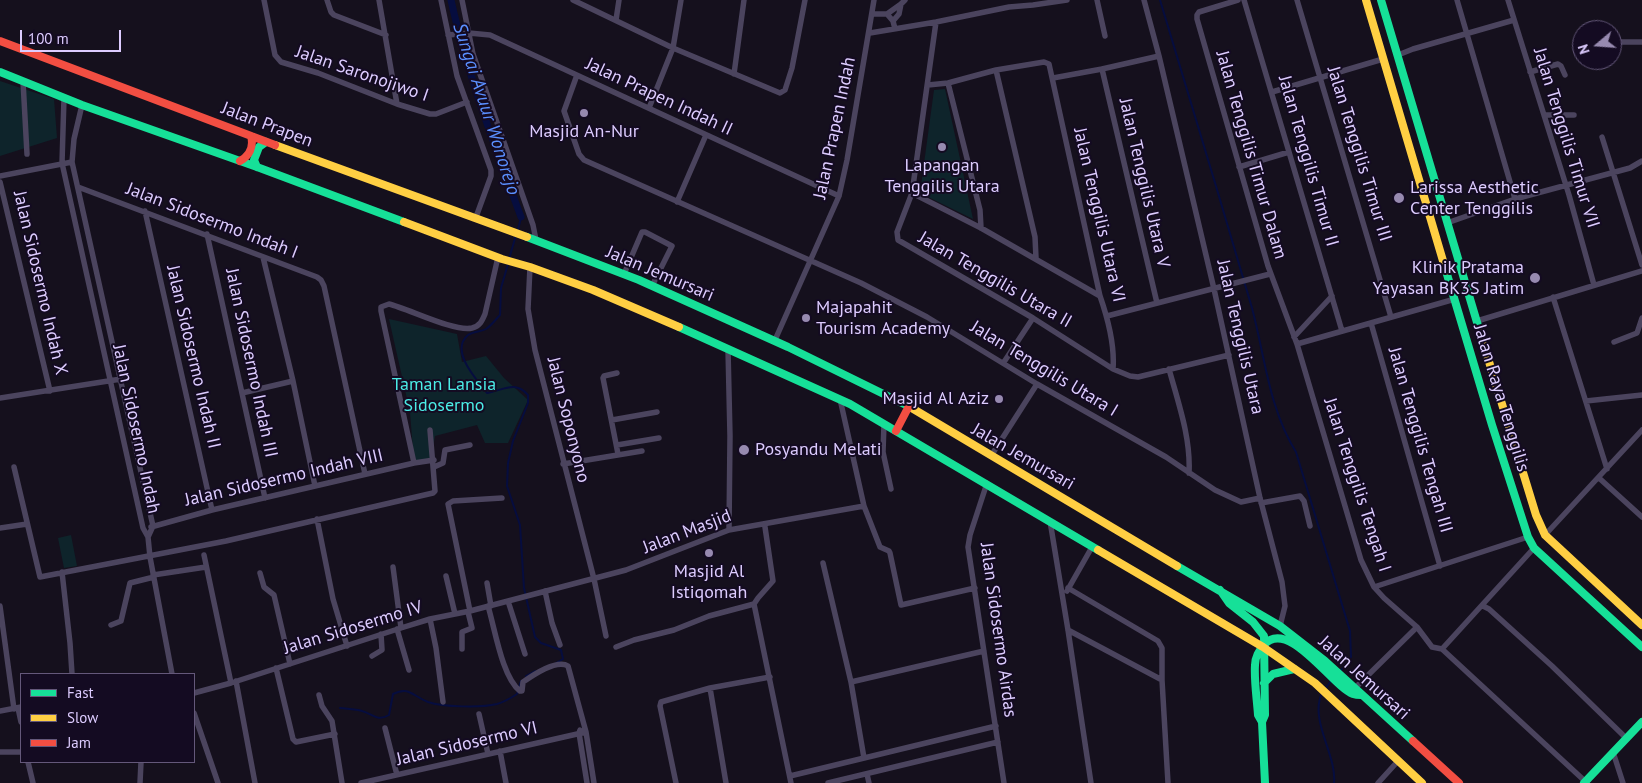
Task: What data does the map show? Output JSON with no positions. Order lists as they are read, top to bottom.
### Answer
{
  "streets": {
    "main road": ["Jalan Prapen", "Jalan Jemursari", "Jalan Raya Tenggilis"],
    "street": [
      "Jalan Saronojiwo I",
      "Jalan Prapen Indah II",
      "Jalan Prapen Indah",
      "Jalan Tenggilis Timur VII",
      "Jalan Tenggilis Timur III",
      "Jalan Tenggilis Timur Dalam",
      "Jalan Tenggilis Timur II",
      "Jalan Tenggilis Utara V",
      "Jalan Tenggilis Utara VI",
      "Jalan Sidosermo Indah I",
      "Jalan Tenggilis Utara II",
      "Jalan Sidosermo Indah X",
      "Jalan Tenggilis Utara",
      "Jalan Sidosermo Indah II",
      "Jalan Sidosermo Indah III",
      "Jalan Tenggilis Utara I",
      "Jalan Soponyono",
      "Jalan Sidosermo Indah",
      "Jalan Tenggilis Tengah III",
      "Jalan Sidosermo Indah VIII",
      "Jalan Tenggilis Tengah I",
      "Jalan Masjid",
      "Jalan Sidosermo IV",
      "Jalan Sidosermo Airdas",
      "Jalan Sidosermo VI"
    ]
  },
  "crossings": [
    ["Jalan Prapen Indah II", "Jalan Prapen Indah"],
    ["Jalan Prapen Indah II", "Jalan Tenggilis Utara I"],
    ["Jalan Prapen", "Jalan Jemursari"],
    ["Jalan Prapen Indah", "Jalan Jemursari"],
    ["Jalan Prapen Indah", "Jalan Tenggilis Utara I"],
    ["Jalan Tenggilis Timur Dalam", "Jalan Tenggilis Tengah I"],
    ["Jalan Tenggilis Utara VI", "Jalan Tenggilis Utara II"],
    ["Jalan Sidosermo Indah I", "Jalan Sidosermo Indah II"],
    ["Jalan Sidosermo Indah I", "Jalan Sidosermo Indah III"],
    ["Jalan Sidosermo Indah I", "Jalan Sidosermo Indah"],
    ["Jalan Sidosermo Indah I", "Jalan Sidosermo Indah VIII"],
    ["Jalan Jemursari", "Jalan Tenggilis Utara"],
    ["Jalan Tenggilis Utara II", "Jalan Tenggilis Utara"],
    ["Jalan Tenggilis Utara", "Jalan Tenggilis Utara I"],
    ["Jalan Sidosermo Indah II", "Jalan Sidosermo Indah VIII"],
    ["Jalan Sidosermo Indah III", "Jalan Sidosermo Indah VIII"],
    ["Jalan Soponyono", "Jalan Masjid"],
    ["Jalan Sidosermo Indah", "Jalan Sidosermo Indah VIII"],
    ["Jalan Masjid", "Jalan Sidosermo IV"]
  ],
  "water": ["Sungai Avuur Wonorejo"],
  "parks": ["Taman Lansia Sidosermo"],
  "places": [
    "Masjid An-Nur",
    "Lapangan Tenggilis Utara",
    "Larissa Aesthetic Center Tenggilis",
    "Klinik Pratama Yayasan BK3S Jatim",
    "Majapahit Tourism Academy",
    "Masjid Al Aziz",
    "Posyandu Melati",
    "Masjid Al Istiqomah"
  ],
  "legend": ["Fast", "Slow", "Jam"],
  "scale_bar": "100 m",
  "north": "left"
}
